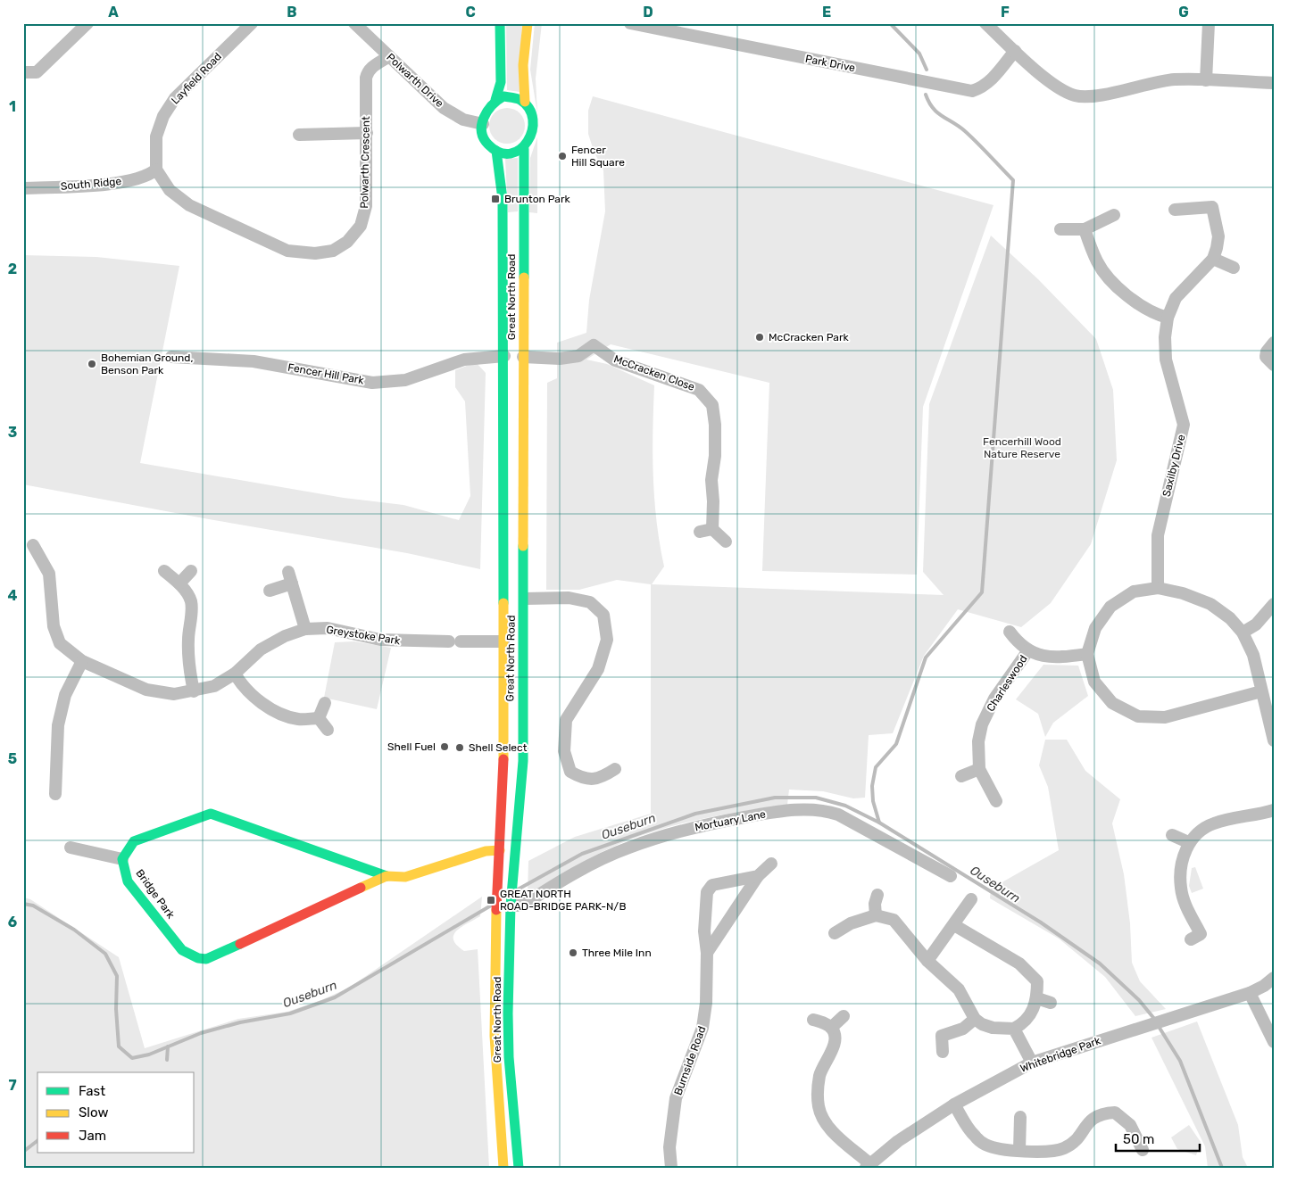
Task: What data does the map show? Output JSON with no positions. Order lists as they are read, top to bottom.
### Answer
{
  "streets": {
    "main road": ["Great North Road", "Bridge Park"],
    "street": [
      "Park Drive",
      "Layfield Road",
      "Polwarth Drive",
      "Polwarth Crescent",
      "South Ridge",
      "McCracken Close",
      "Fencer Hill Park",
      "Saxilby Drive",
      "Greystoke Park",
      "Charleswood",
      "Mortuary Lane",
      "Whitebridge Park",
      "Burnside Road"
    ]
  },
  "crossings": [
    ["Layfield Road", "Polwarth Crescent"],
    ["Layfield Road", "South Ridge"],
    ["Polwarth Drive", "Polwarth Crescent"],
    ["Polwarth Drive", "Great North Road"],
    ["Polwarth Crescent", "South Ridge"],
    ["Great North Road", "McCracken Close"],
    ["Great North Road", "Fencer Hill Park"],
    ["Great North Road", "Greystoke Park"],
    ["Great North Road", "Mortuary Lane"],
    ["Great North Road", "Bridge Park"],
    ["Saxilby Drive", "Charleswood"]
  ],
  "water": ["Ouseburn"],
  "parks": ["Fencerhill Wood Nature Reserve"],
  "places": {
    "other": [
      "Fencer Hill Square",
      "McCracken Park",
      "Bohemian Ground, Benson Park",
      "Shell Fuel",
      "Shell Select",
      "Three Mile Inn"
    ],
    "transit": ["Brunton Park", "GREAT NORTH ROAD-BRIDGE PARK-N/B"]
  },
  "legend": ["Fast", "Slow", "Jam"],
  "scale_bar": "50 m",
  "grid": {
    "columns": [
      "A",
      "B",
      "C",
      "D",
      "E",
      "F",
      "G"
    ],
    "rows": [
      "1",
      "2",
      "3",
      "4",
      "5",
      "6",
      "7"
    ]
  }
}
